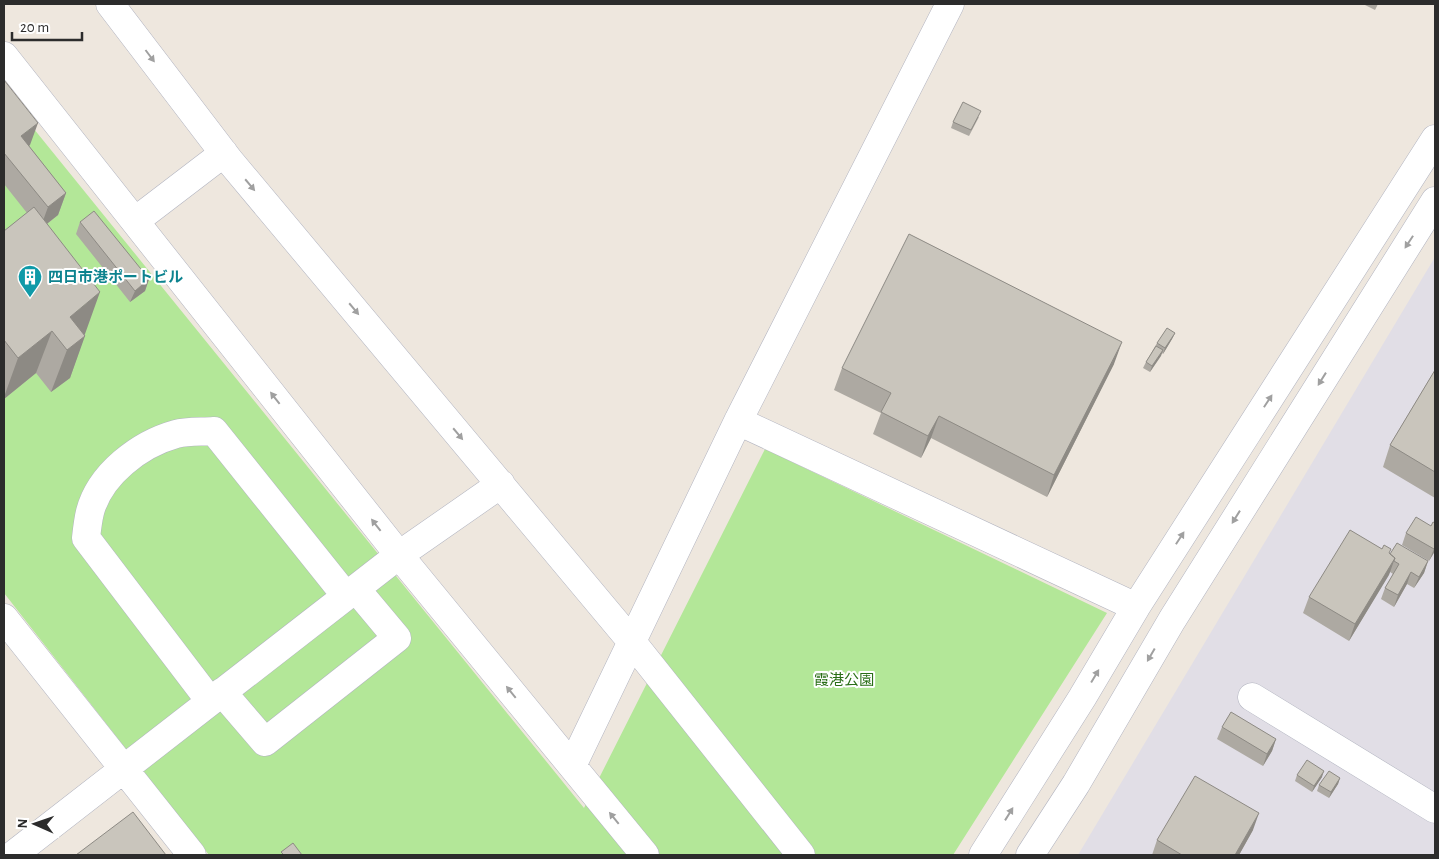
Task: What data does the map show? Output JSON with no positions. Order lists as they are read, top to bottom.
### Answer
{
  "parks": ["霞港公園"],
  "places": {
    "building": ["四日市港ポートビル"]
  },
  "scale_bar": "20 m",
  "north": "left"
}
